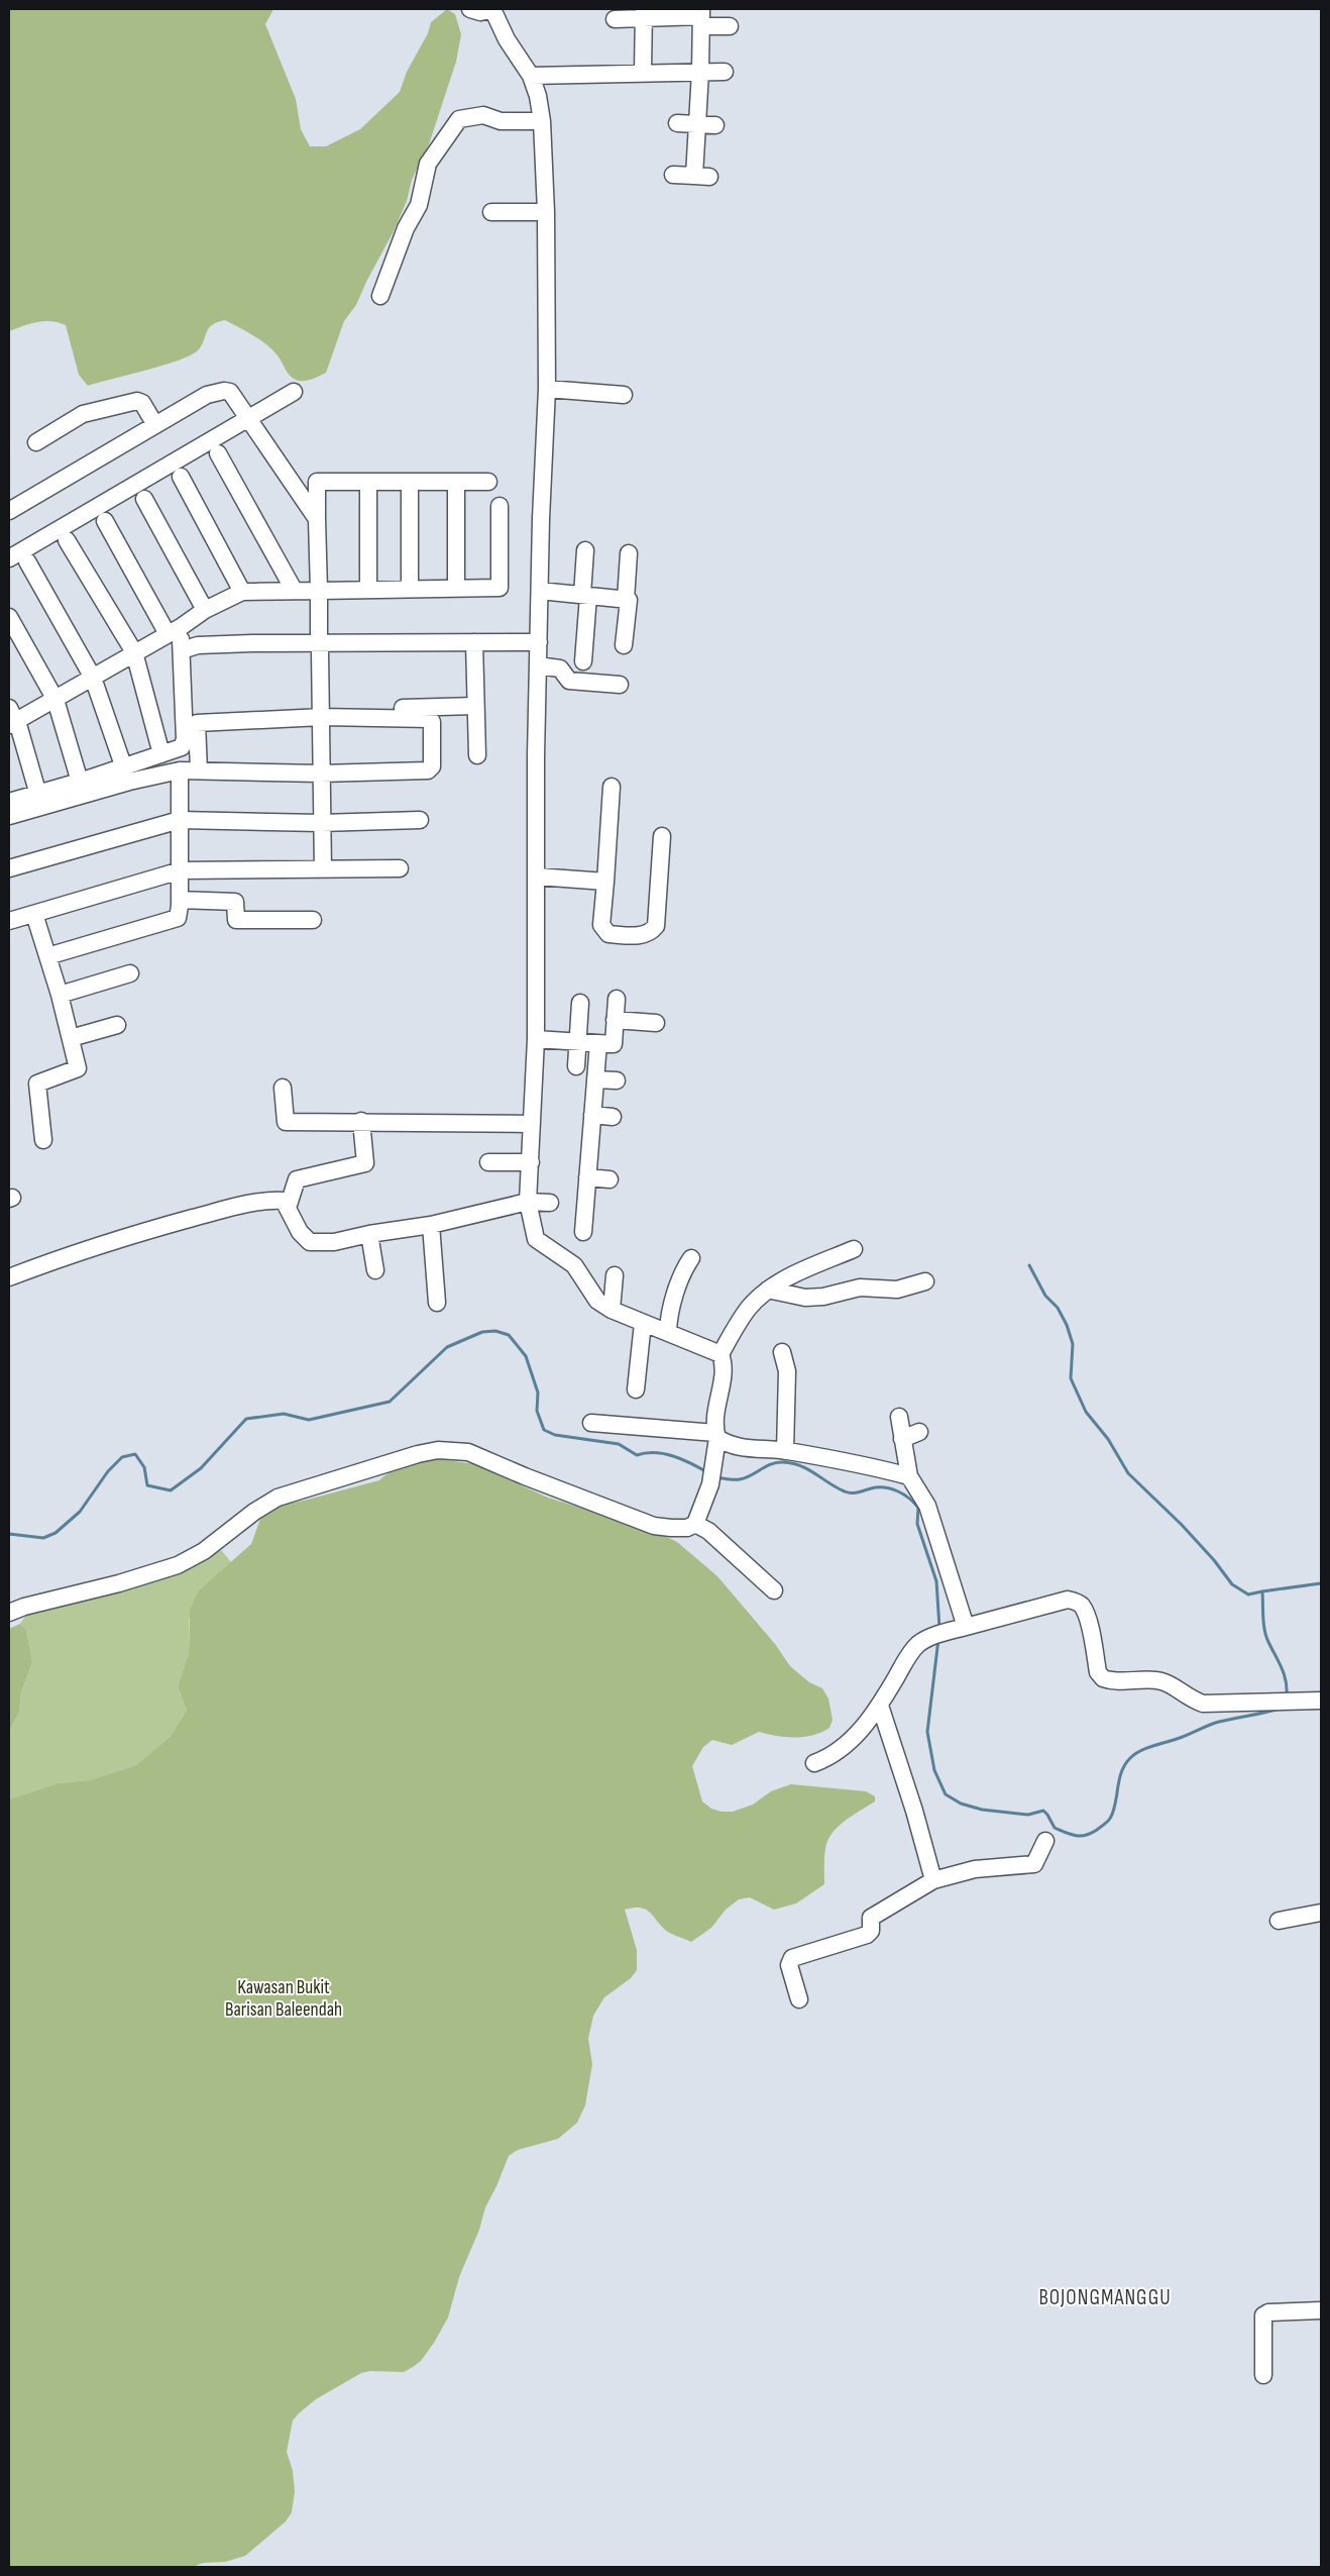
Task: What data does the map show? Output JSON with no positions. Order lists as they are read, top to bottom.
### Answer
{
  "districts": ["BOJONGMANGGU"],
  "parks": ["Kawasan Bukit Barisan Baleendah"]
}
